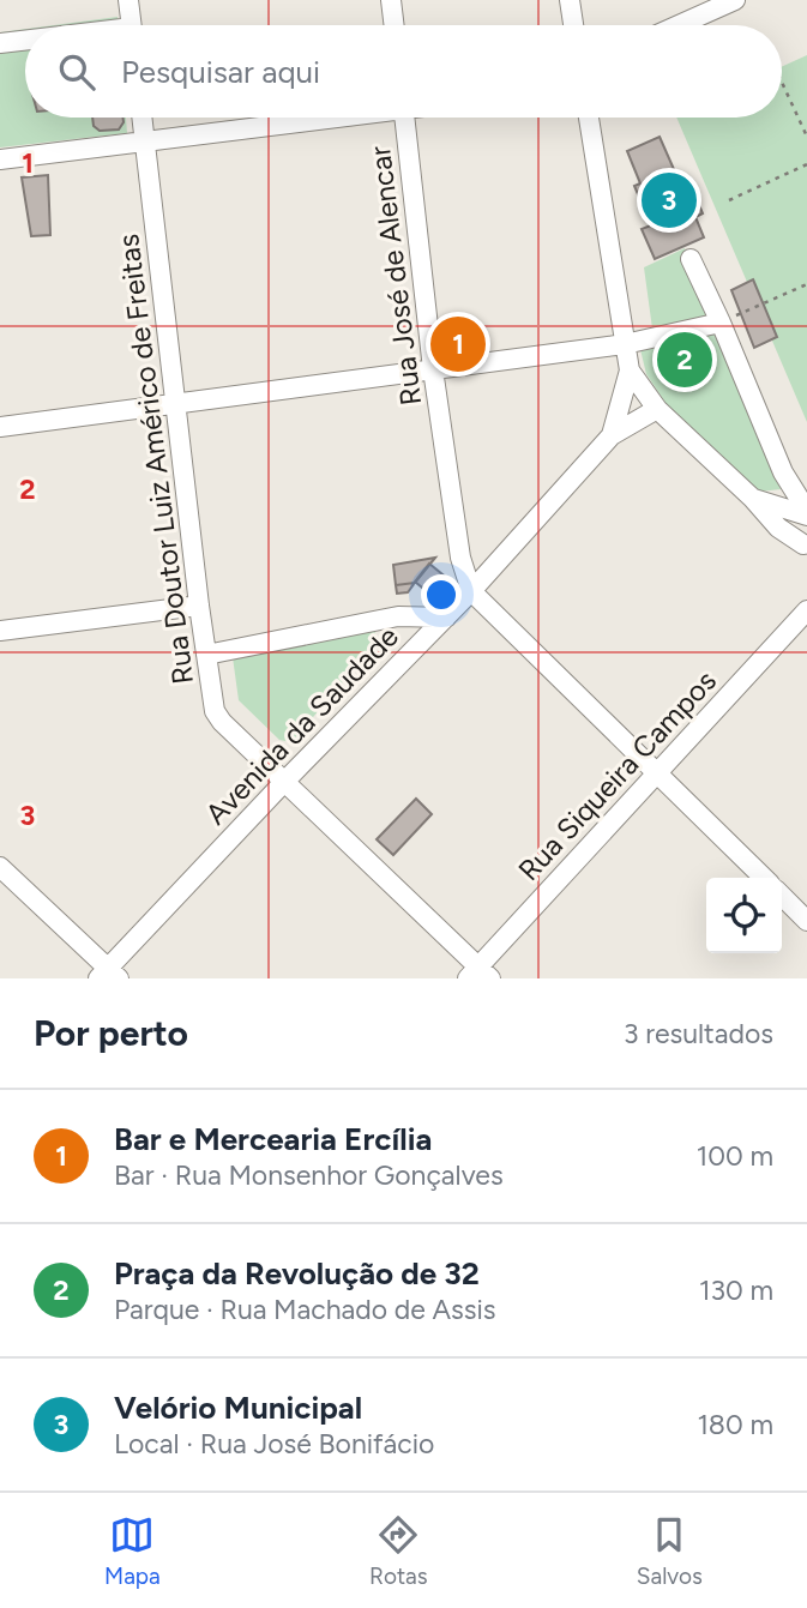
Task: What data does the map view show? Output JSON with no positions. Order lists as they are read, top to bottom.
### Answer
{
  "streets": {
    "street": [
      "Rua José de Alencar",
      "Rua Doutor Luiz Américo de Freitas",
      "Avenida da Saudade",
      "Rua Siqueira Campos"
    ]
  },
  "crossings": [
    ["Rua José de Alencar", "Avenida da Saudade"],
    ["Rua Doutor Luiz Américo de Freitas", "Avenida da Saudade"],
    ["Rua Doutor Luiz Américo de Freitas", "Rua Siqueira Campos"]
  ],
  "page": {
    "search": "Pesquisar aqui",
    "pins": ["3", "1", "2"],
    "heading": ["Por perto", "3 resultados"],
    "list": [
      {
        "mark": "1",
        "name": "Bar e Mercearia Ercília",
        "note": "Bar · Rua Monsenhor Gonçalves",
        "value": "100 m"
      },
      {
        "mark": "2",
        "name": "Praça da Revolução de 32",
        "note": "Parque · Rua Machado de Assis",
        "value": "130 m"
      },
      {
        "mark": "3",
        "name": "Velório Municipal",
        "note": "Local · Rua José Bonifácio",
        "value": "180 m"
      }
    ],
    "nav": ["Mapa", "Rotas", "Salvos"]
  },
  "grid": {
    "rows": ["1", "2", "3"]
  }
}
